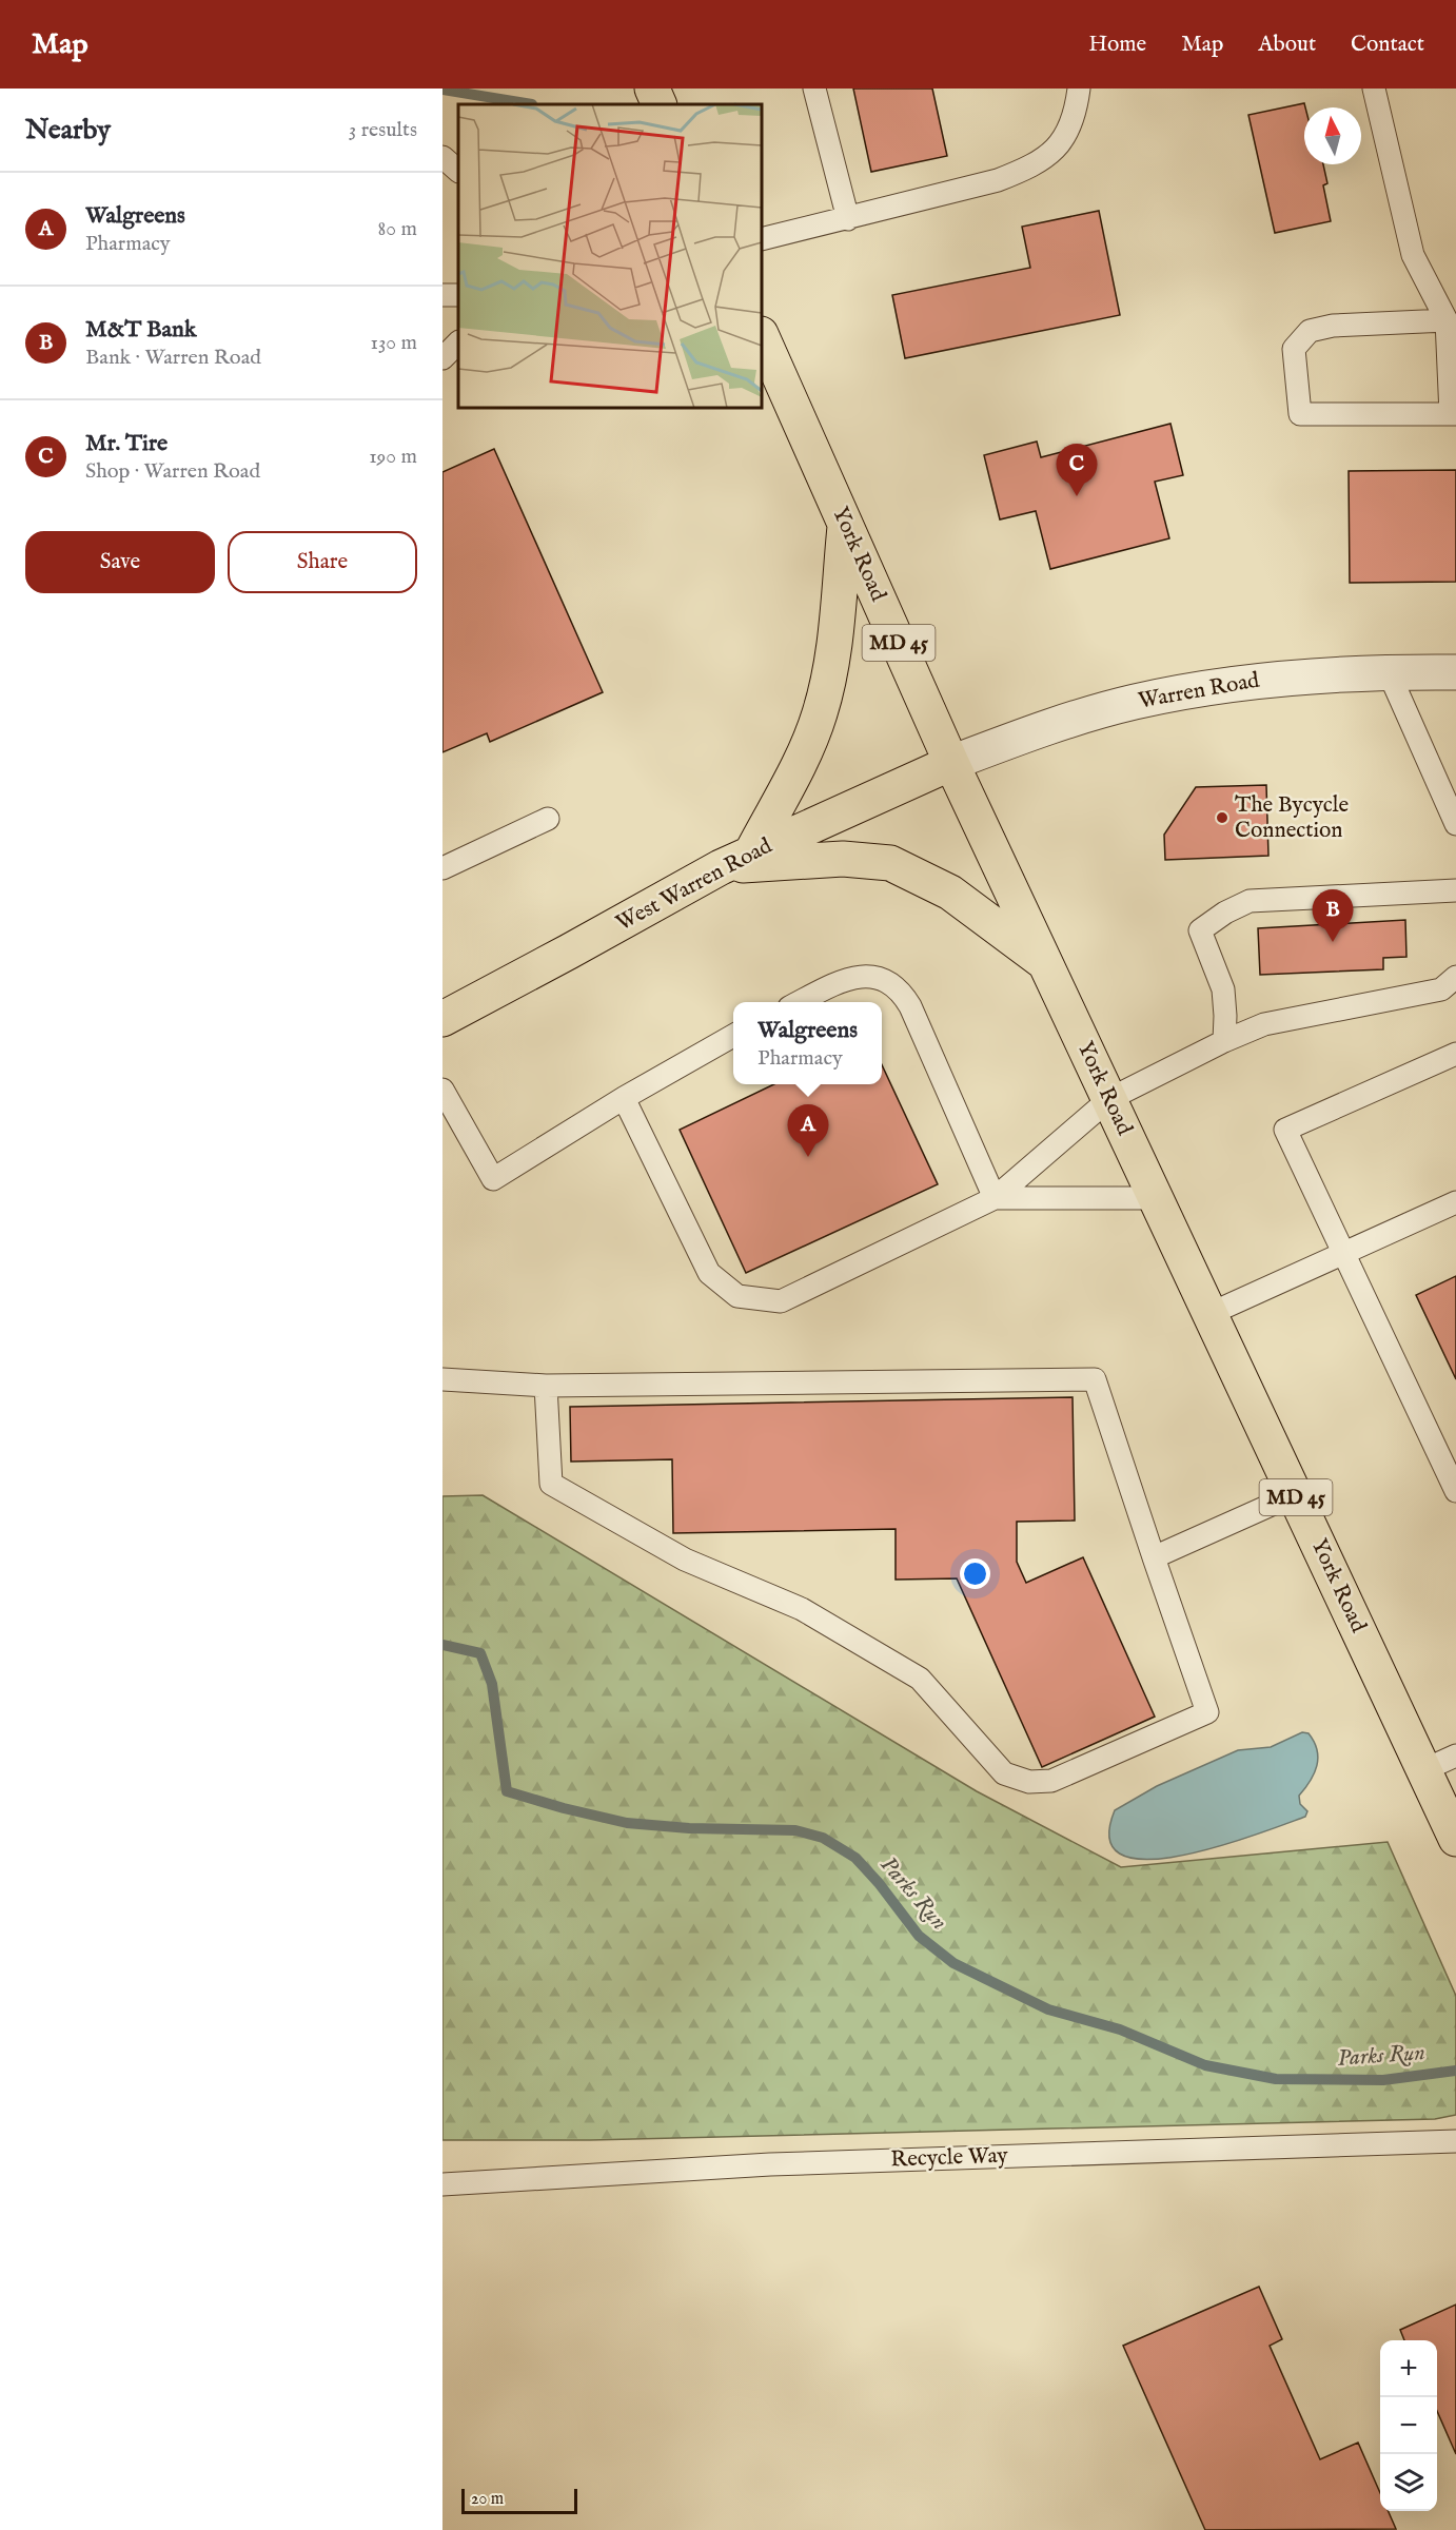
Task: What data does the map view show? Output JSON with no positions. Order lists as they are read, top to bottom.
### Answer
{
  "streets": {
    "main road": ["York Road", "MD 45", "West Warren Road"],
    "street": ["Warren Road"],
    "lane": ["Recycle Way"]
  },
  "crossings": [
    ["York Road", "Warren Road"],
    ["York Road", "West Warren Road"],
    ["Warren Road", "West Warren Road"]
  ],
  "water": ["Parks Run"],
  "places": ["The Bycycle Connection"],
  "scale_bar": "20 m",
  "north": "top",
  "page": {
    "header": "Map",
    "nav": [
      "Home",
      "Map",
      "About",
      "Contact"
    ],
    "heading": ["Nearby", "3 results"],
    "list": [
      {
        "mark": "A",
        "name": "Walgreens",
        "note": "Pharmacy",
        "value": "80 m"
      },
      {
        "mark": "B",
        "name": "M&T Bank",
        "note": "Bank · Warren Road",
        "value": "130 m"
      },
      {
        "mark": "C",
        "name": "Mr. Tire",
        "note": "Shop · Warren Road",
        "value": "190 m"
      }
    ],
    "pins": ["C", "B", "A"],
    "buttons": ["Save", "Share"],
    "popup": ["Walgreens", "Pharmacy"],
    "map_buttons": ["+", "−"],
    "scale": "20 m"
  }
}
